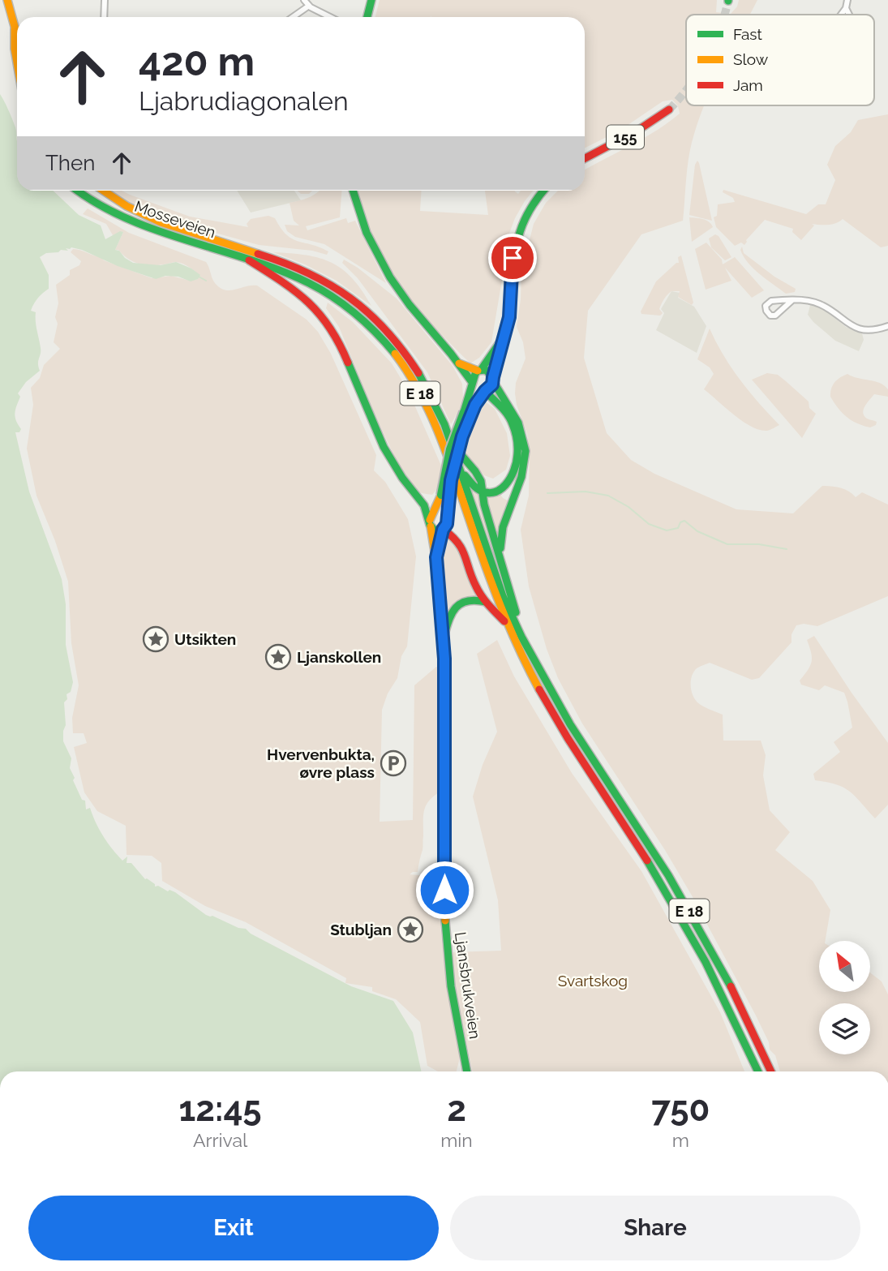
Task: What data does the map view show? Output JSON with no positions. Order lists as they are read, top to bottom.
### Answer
{
  "streets": {
    "main road": [
      "155",
      "Mosseveien",
      "E 18",
      "Ljansbrukveien"
    ]
  },
  "crossings": [
    ["Mosseveien", "E 18"],
    ["E 18", "Ljansbrukveien"]
  ],
  "parks": ["Svartskog"],
  "places": {
    "place": ["Utsikten", "Ljanskollen", "Stubljan"],
    "parking": ["Hvervenbukta, øvre plass"]
  },
  "legend": ["Fast", "Slow", "Jam"],
  "north": "top left",
  "page": {
    "turn": ["420 m", "Ljabrudiagonalen"],
    "then": "Then",
    "eta": [
      "12:45",
      "Arrival",
      "2",
      "min",
      "750",
      "m"
    ],
    "buttons": ["Exit", "Share"]
  }
}
